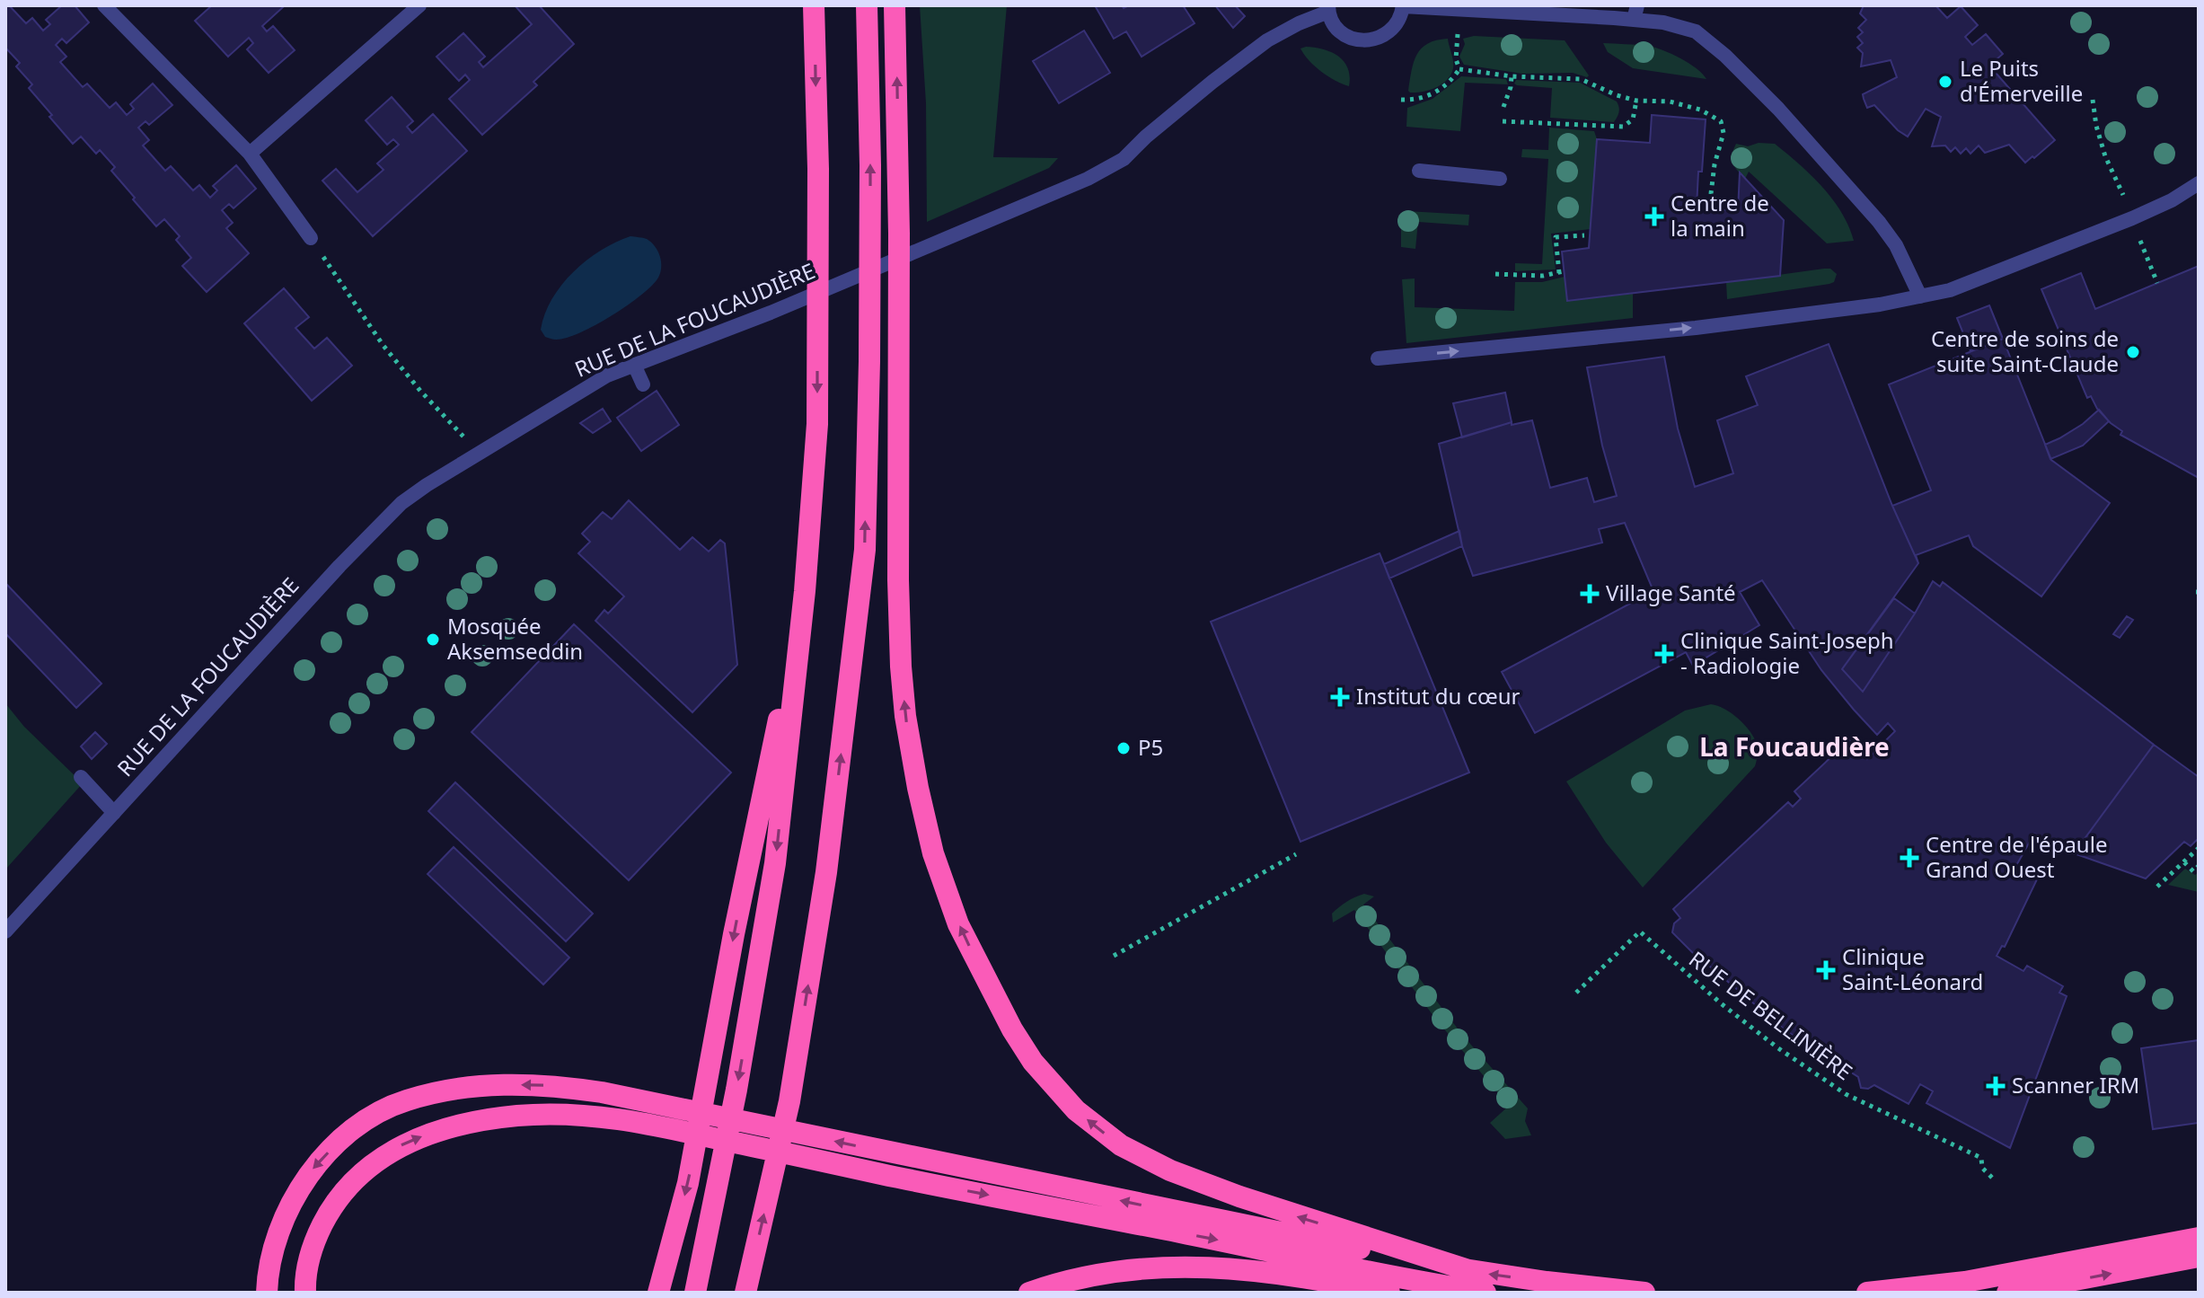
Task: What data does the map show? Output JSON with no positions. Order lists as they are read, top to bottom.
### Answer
{
  "streets": {
    "street": ["RUE DE LA FOUCAUDIÈRE"],
    "path": ["RUE DE BELLINIÈRE"]
  },
  "districts": ["La Foucaudière"],
  "places": {
    "other": [
      "Le Puits d'Émerveille",
      "Centre de soins de suite Saint-Claude",
      "Mosquée Aksemseddin",
      "P5"
    ],
    "health": [
      "Centre de la main",
      "Village Santé",
      "Clinique Saint-Joseph - Radiologie",
      "Institut du cœur",
      "Centre de l'épaule Grand Ouest",
      "Clinique Saint-Léonard",
      "Scanner IRM"
    ]
  }
}
